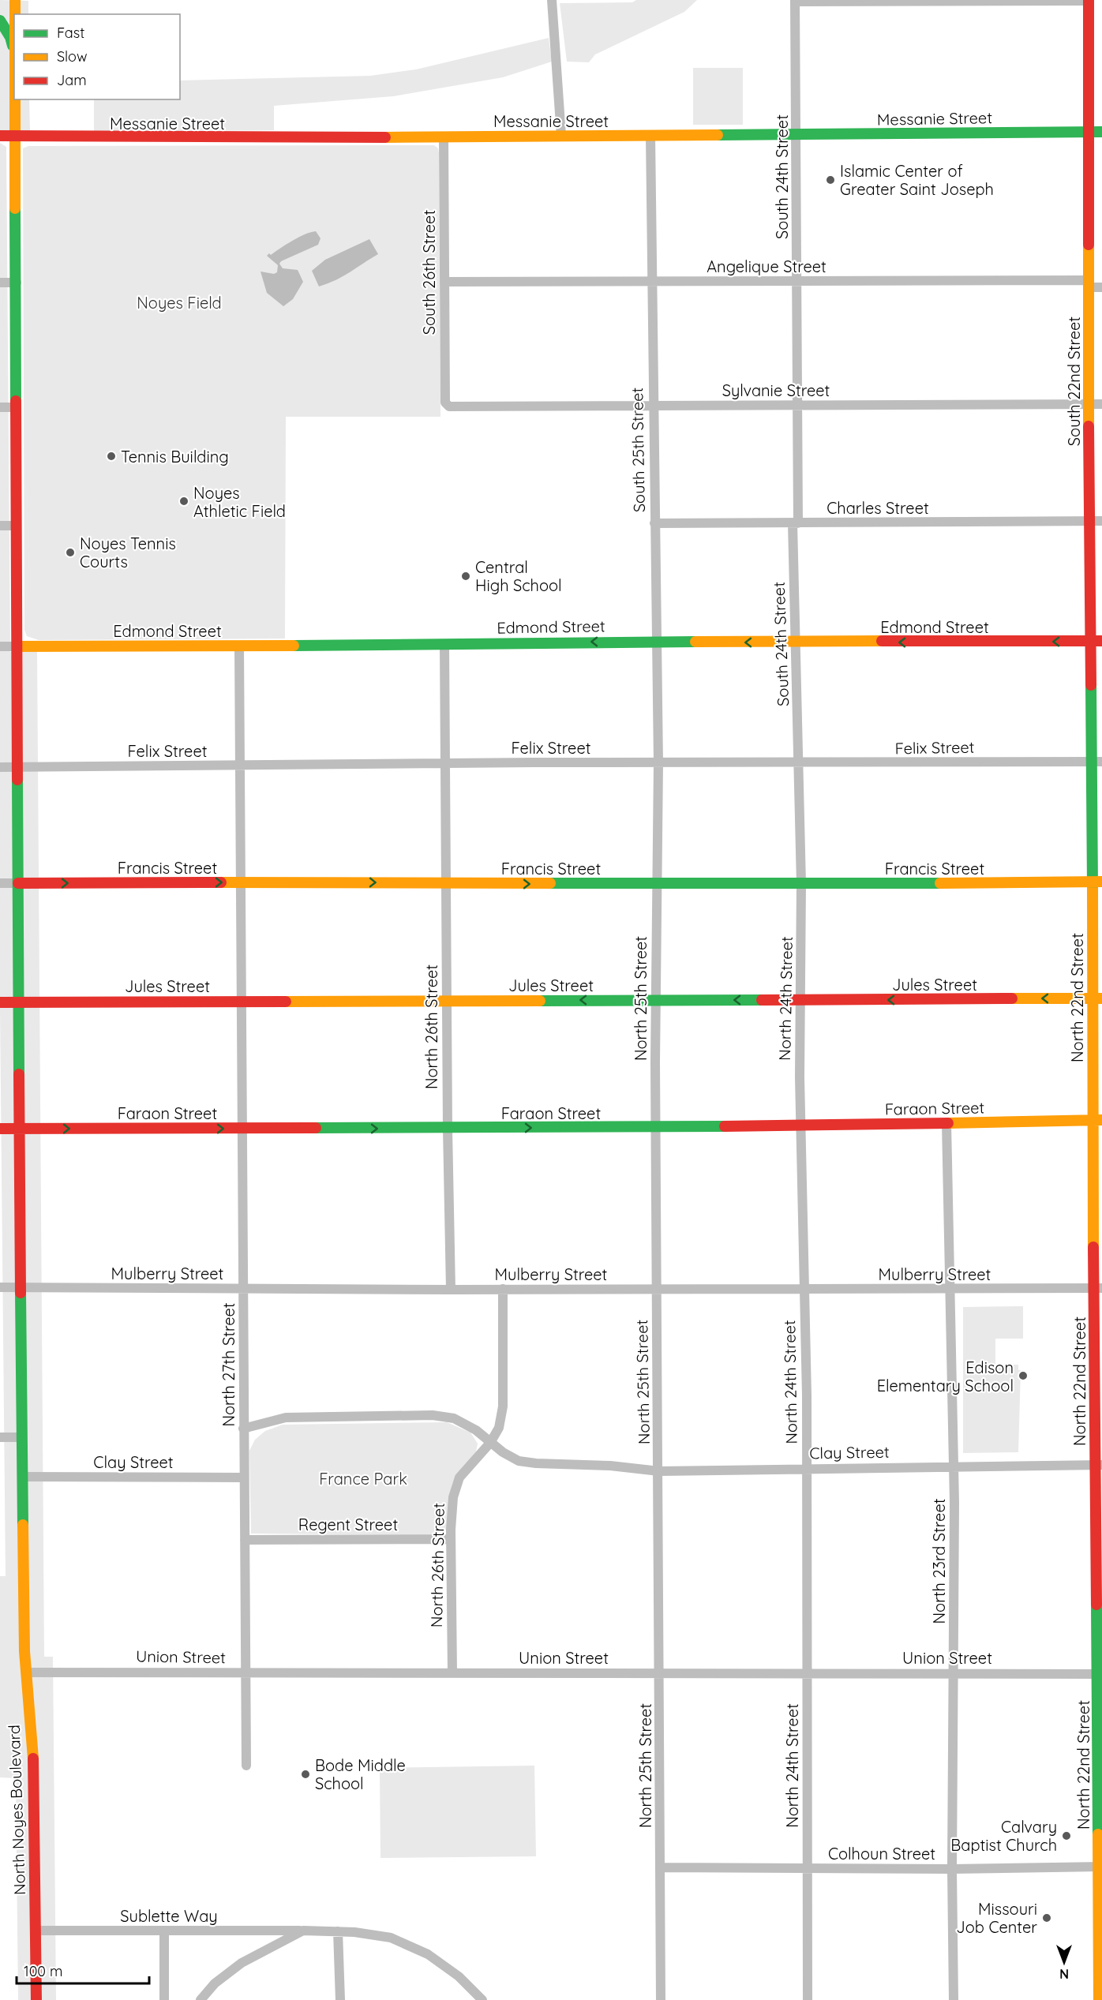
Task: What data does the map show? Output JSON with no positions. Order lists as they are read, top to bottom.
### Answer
{
  "streets": {
    "street": [
      "Messanie Street",
      "South 24th Street",
      "Angelique Street",
      "South 26th Street",
      "South 22nd Street",
      "Sylvanie Street",
      "South 25th Street",
      "Charles Street",
      "Edmond Street",
      "Felix Street",
      "Francis Street",
      "Jules Street",
      "North 22nd Street",
      "North 25th Street",
      "North 24th Street",
      "North 26th Street",
      "Faraon Street",
      "Mulberry Street",
      "North 27th Street",
      "Clay Street",
      "Regent Street",
      "North 23rd Street",
      "Union Street",
      "North Noyes Boulevard",
      "Colhoun Street",
      "Sublette Way"
    ]
  },
  "crossings": [
    ["Messanie Street", "South 24th Street"],
    ["Messanie Street", "South 26th Street"],
    ["Messanie Street", "South 22nd Street"],
    ["Messanie Street", "South 25th Street"],
    ["Messanie Street", "North Noyes Boulevard"],
    ["South 24th Street", "Angelique Street"],
    ["South 24th Street", "Sylvanie Street"],
    ["South 24th Street", "Charles Street"],
    ["South 24th Street", "Edmond Street"],
    ["South 24th Street", "Felix Street"],
    ["South 24th Street", "North 24th Street"],
    ["Angelique Street", "South 26th Street"],
    ["Angelique Street", "South 22nd Street"],
    ["Angelique Street", "South 25th Street"],
    ["South 26th Street", "Sylvanie Street"],
    ["South 22nd Street", "Sylvanie Street"],
    ["South 22nd Street", "Charles Street"],
    ["South 22nd Street", "Edmond Street"],
    ["South 22nd Street", "Felix Street"],
    ["South 22nd Street", "North 22nd Street"],
    ["Sylvanie Street", "South 25th Street"],
    ["South 25th Street", "Charles Street"],
    ["South 25th Street", "Edmond Street"],
    ["South 25th Street", "Felix Street"],
    ["South 25th Street", "North 25th Street"],
    ["Edmond Street", "North 27th Street"],
    ["Edmond Street", "North Noyes Boulevard"],
    ["Felix Street", "North 22nd Street"],
    ["Felix Street", "North 25th Street"],
    ["Felix Street", "North 24th Street"],
    ["Felix Street", "North 26th Street"],
    ["Felix Street", "North 27th Street"],
    ["Felix Street", "North Noyes Boulevard"],
    ["Francis Street", "North 22nd Street"],
    ["Francis Street", "North 25th Street"],
    ["Francis Street", "North 24th Street"],
    ["Francis Street", "North 26th Street"],
    ["Francis Street", "North 27th Street"],
    ["Francis Street", "North Noyes Boulevard"],
    ["Jules Street", "North 22nd Street"],
    ["Jules Street", "North 25th Street"],
    ["Jules Street", "North 24th Street"],
    ["Jules Street", "North 26th Street"],
    ["Jules Street", "North 27th Street"],
    ["Jules Street", "North Noyes Boulevard"],
    ["North 22nd Street", "Faraon Street"],
    ["North 22nd Street", "Mulberry Street"],
    ["North 22nd Street", "Clay Street"],
    ["North 22nd Street", "Union Street"],
    ["North 22nd Street", "Colhoun Street"],
    ["North 25th Street", "Faraon Street"],
    ["North 25th Street", "Mulberry Street"],
    ["North 25th Street", "Clay Street"],
    ["North 25th Street", "Union Street"],
    ["North 25th Street", "Colhoun Street"],
    ["North 24th Street", "Faraon Street"],
    ["North 24th Street", "Mulberry Street"],
    ["North 24th Street", "Clay Street"],
    ["North 24th Street", "Union Street"],
    ["North 24th Street", "Colhoun Street"],
    ["North 26th Street", "Faraon Street"],
    ["North 26th Street", "Mulberry Street"],
    ["North 26th Street", "Clay Street"],
    ["North 26th Street", "Regent Street"],
    ["North 26th Street", "Union Street"],
    ["Faraon Street", "North 27th Street"],
    ["Faraon Street", "North 23rd Street"],
    ["Faraon Street", "North Noyes Boulevard"],
    ["Mulberry Street", "North 27th Street"],
    ["Mulberry Street", "North 23rd Street"],
    ["Mulberry Street", "North Noyes Boulevard"],
    ["North 27th Street", "Clay Street"],
    ["North 27th Street", "Regent Street"],
    ["North 27th Street", "Union Street"],
    ["Clay Street", "North 23rd Street"],
    ["Clay Street", "North Noyes Boulevard"],
    ["North 23rd Street", "Union Street"],
    ["North 23rd Street", "Colhoun Street"],
    ["Union Street", "North Noyes Boulevard"],
    ["North Noyes Boulevard", "Sublette Way"]
  ],
  "one_way": [
    "Edmond Street",
    "Francis Street",
    "Jules Street",
    "Faraon Street"
  ],
  "parks": ["Noyes Field", "France Park"],
  "places": [
    "Islamic Center of Greater Saint Joseph",
    "Tennis Building",
    "Noyes Athletic Field",
    "Noyes Tennis Courts",
    "Central High School",
    "Edison Elementary School",
    "Bode Middle School",
    "Calvary Baptist Church",
    "Missouri Job Center"
  ],
  "legend": ["Fast", "Slow", "Jam"],
  "scale_bar": "100 m",
  "north": "bottom"
}
